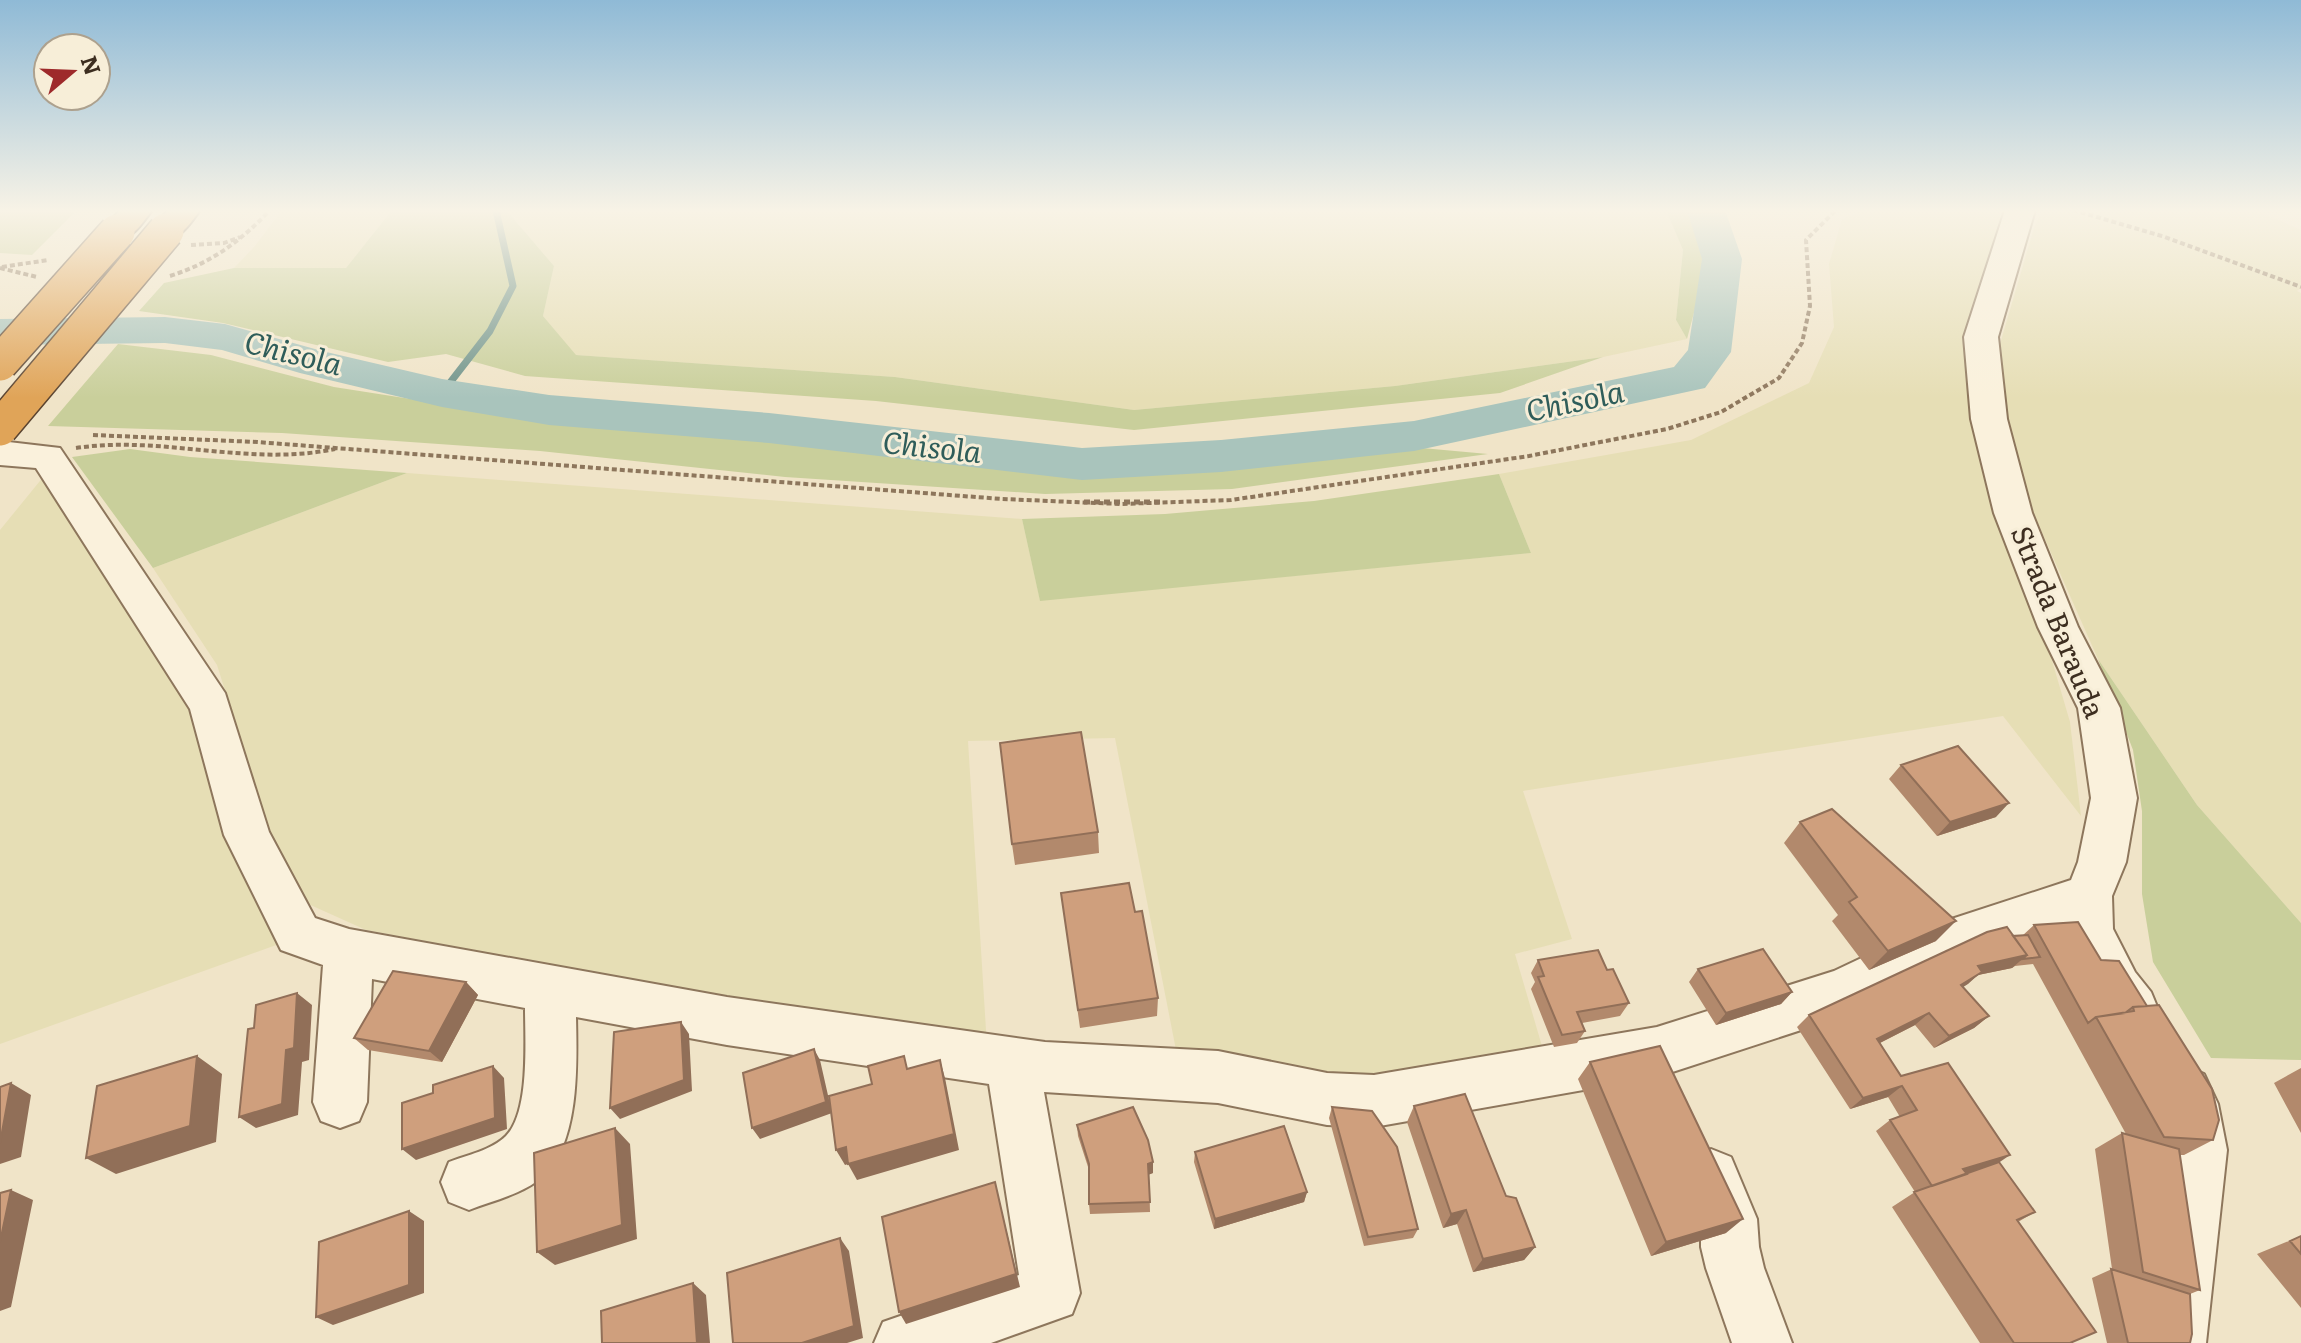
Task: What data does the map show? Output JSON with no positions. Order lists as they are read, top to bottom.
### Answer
{
  "streets": {
    "street": ["Strada Barauda"]
  },
  "water": ["Chisola"],
  "north": "right"
}
